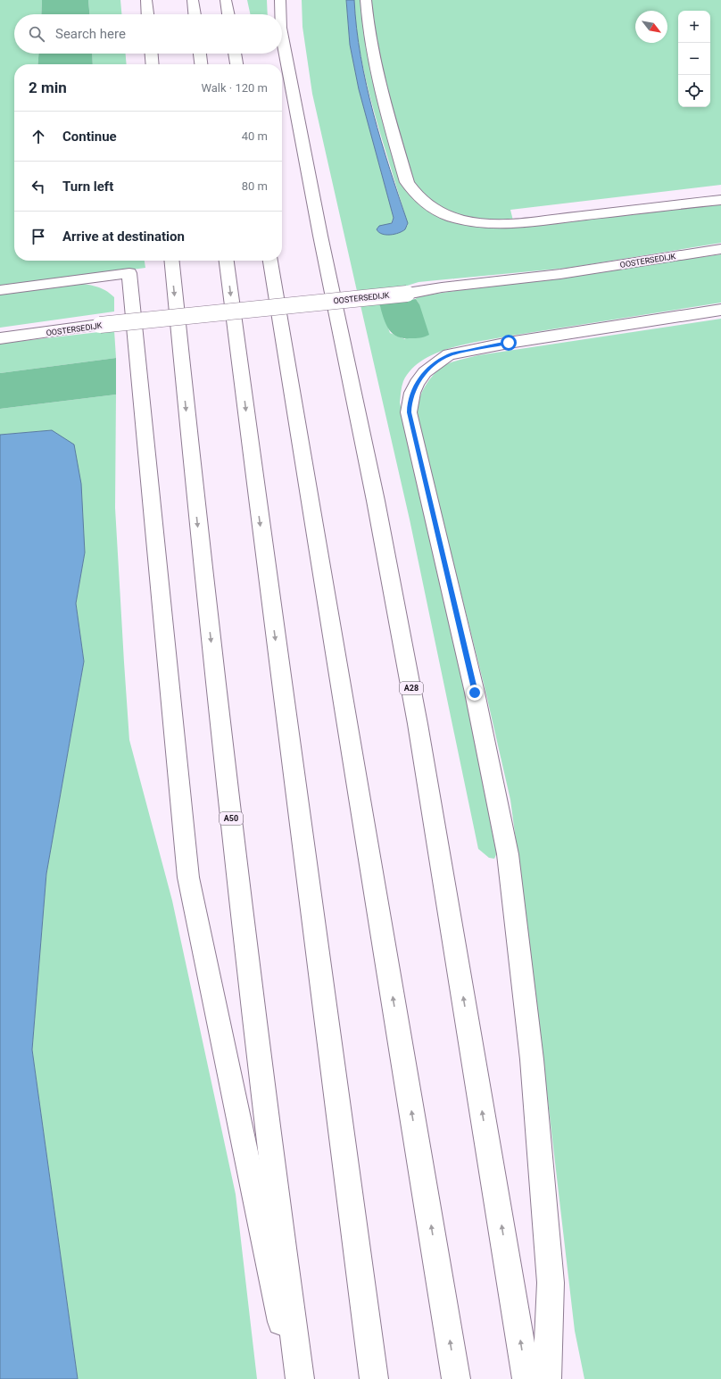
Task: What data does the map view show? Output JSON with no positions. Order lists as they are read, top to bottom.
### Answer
{
  "streets": {
    "main road": ["OOSTERSEDIJK", "A28", "A50"]
  },
  "north": "bottom right",
  "page": {
    "map_buttons": ["+", "−"],
    "search": "Search here",
    "heading": ["2 min", "Walk · 120 m"],
    "list": [
      ["Continue", "40 m"],
      ["Turn left", "80 m"],
      "Arrive at destination"
    ]
  }
}
